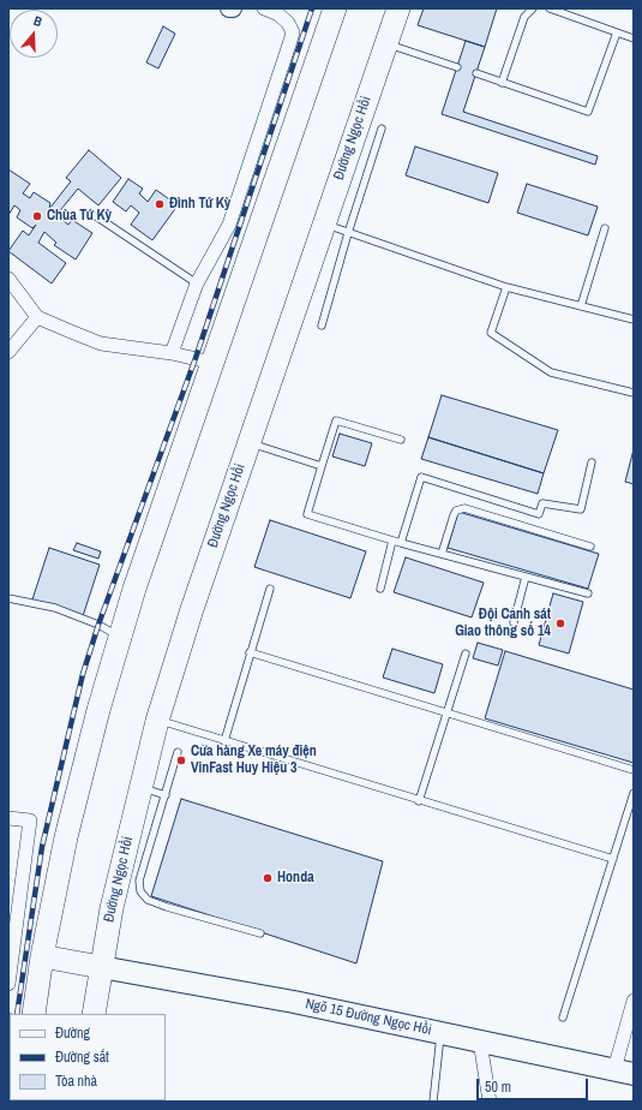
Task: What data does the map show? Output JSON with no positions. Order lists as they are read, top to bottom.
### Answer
{
  "streets": {
    "highway": ["Đường Ngọc Hồi"],
    "main road": ["Ngõ 15 Đường Ngọc Hồi"]
  },
  "crossings": [
    ["Đường Ngọc Hồi", "Ngõ 15 Đường Ngọc Hồi"]
  ],
  "places": [
    "Đình Tứ Kỳ",
    "Chùa Tứ Kỳ",
    "Đội Cảnh sát Giao thông số 14",
    "Cửa hàng Xe máy điện VinFast Huy Hiệu 3",
    "Honda"
  ],
  "legend": ["Đường", "Đường sắt", "Tòa nhà"],
  "scale_bar": "50 m",
  "north": "top"
}
